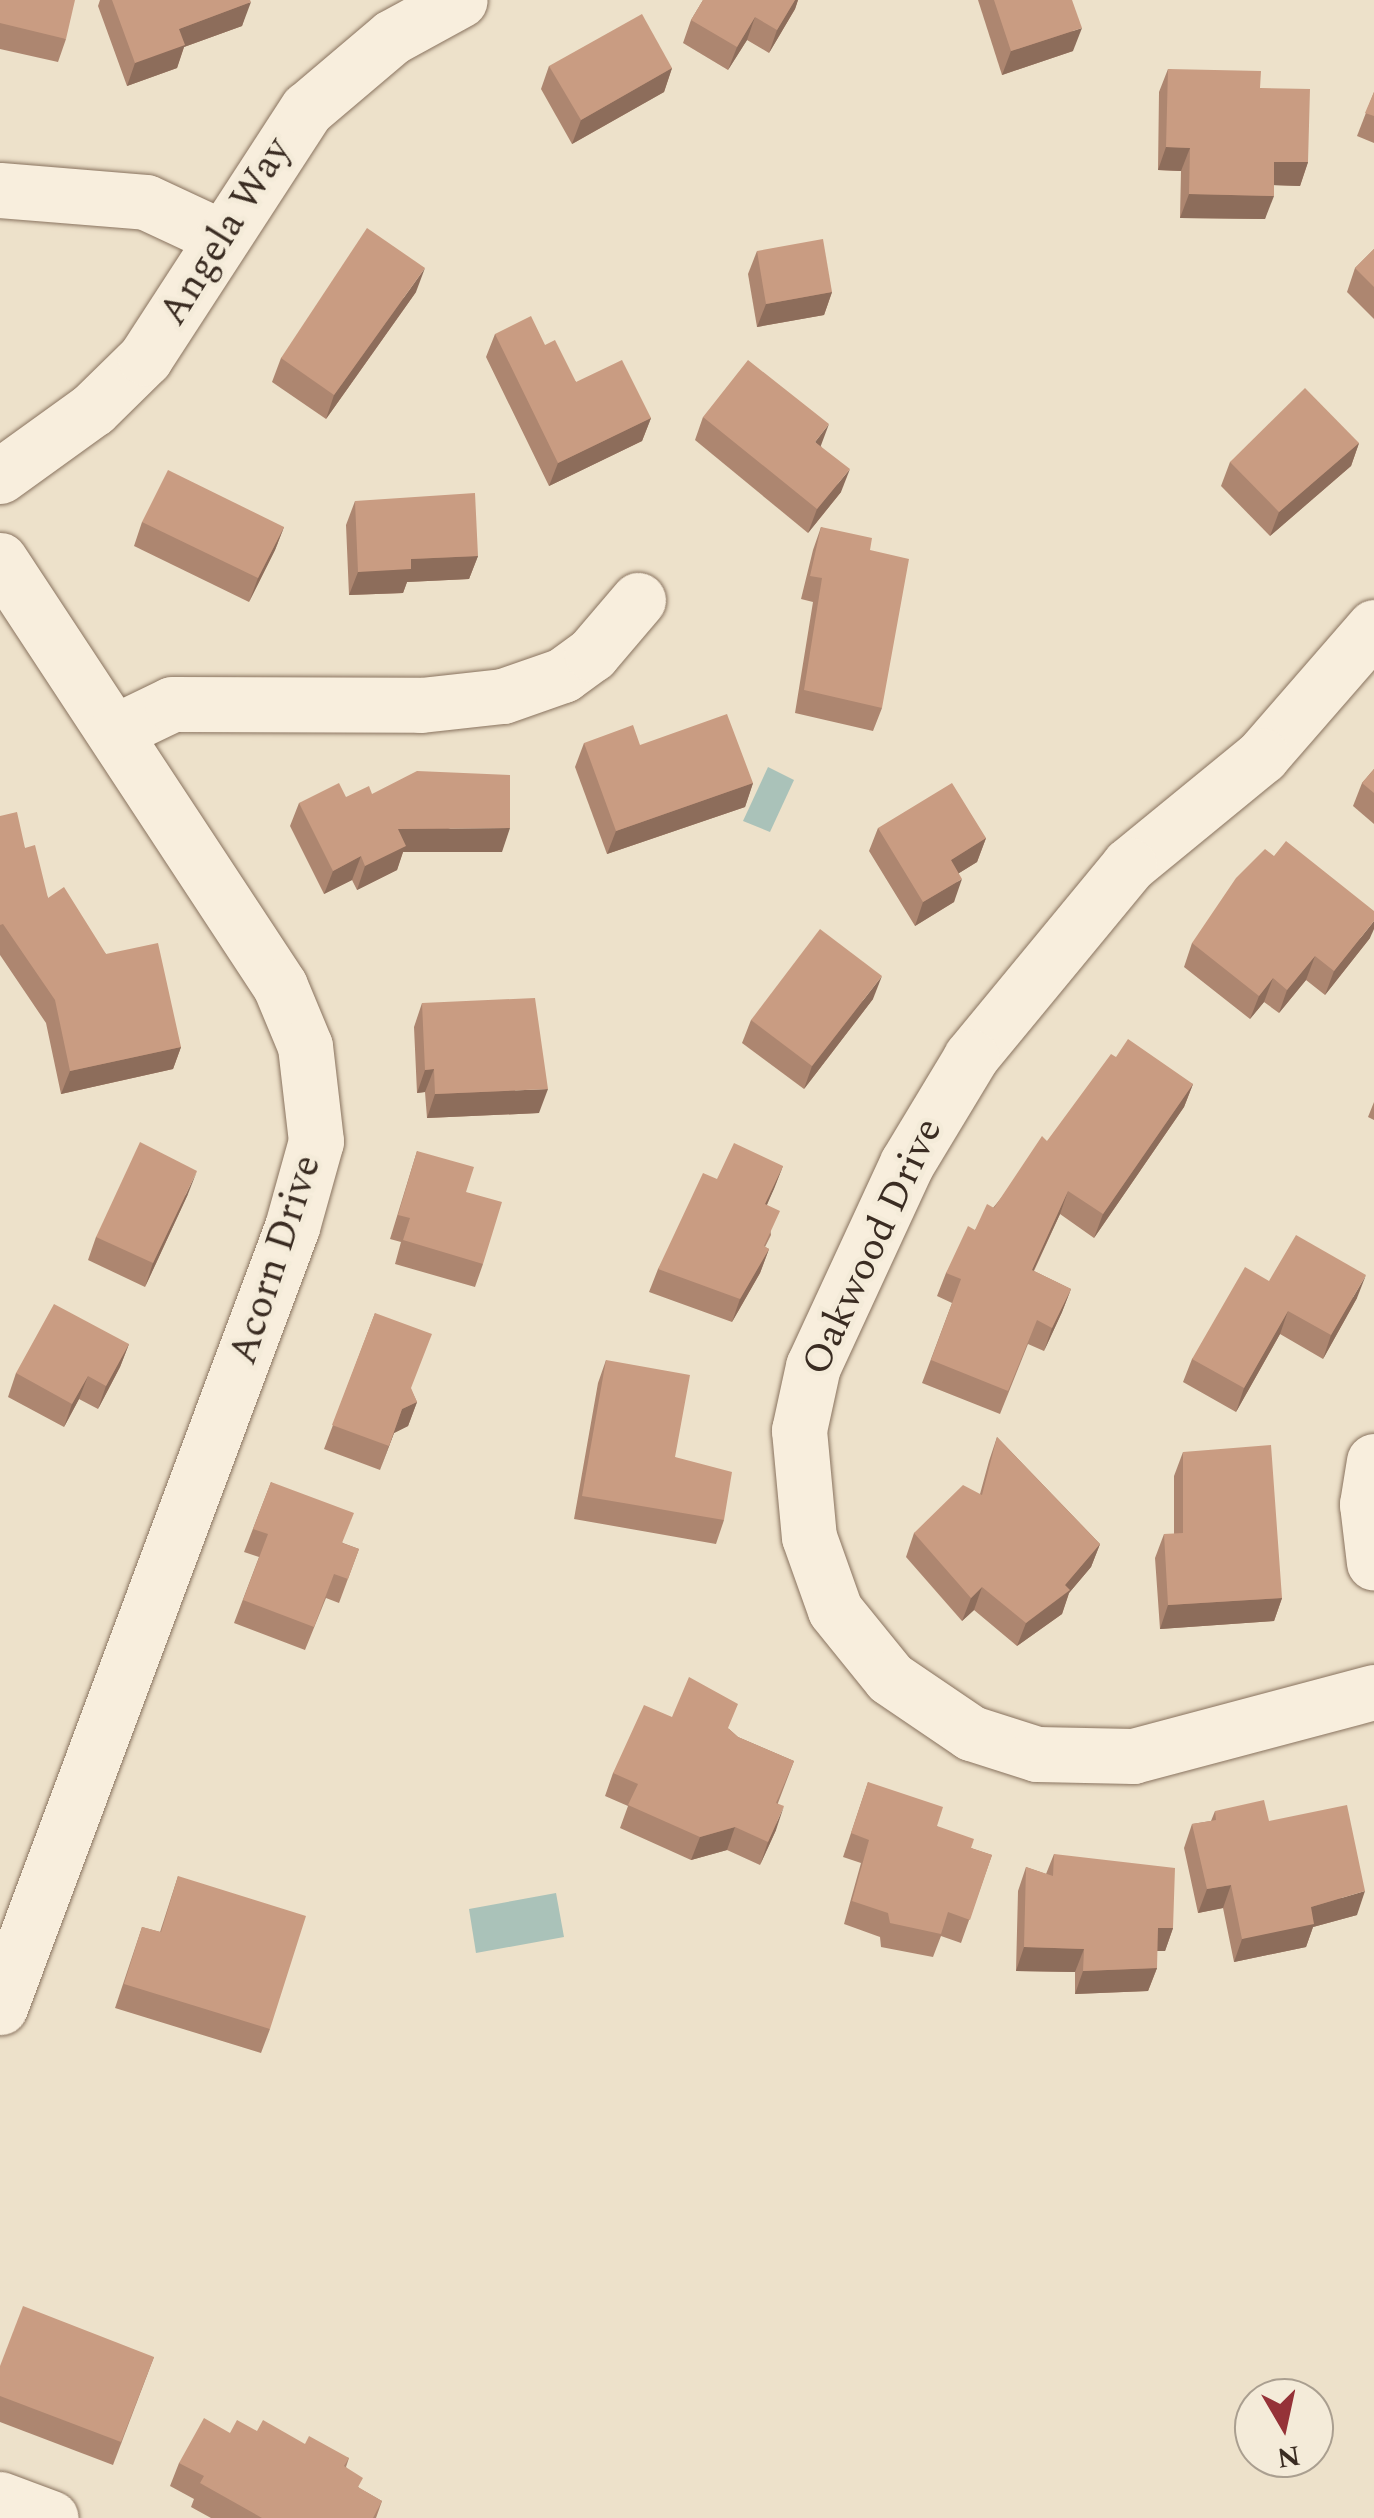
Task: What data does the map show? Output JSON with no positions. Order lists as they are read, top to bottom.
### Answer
{
  "streets": {
    "street": ["Angela Way", "Oakwood Drive", "Acorn Drive"]
  },
  "north": "bottom"
}
